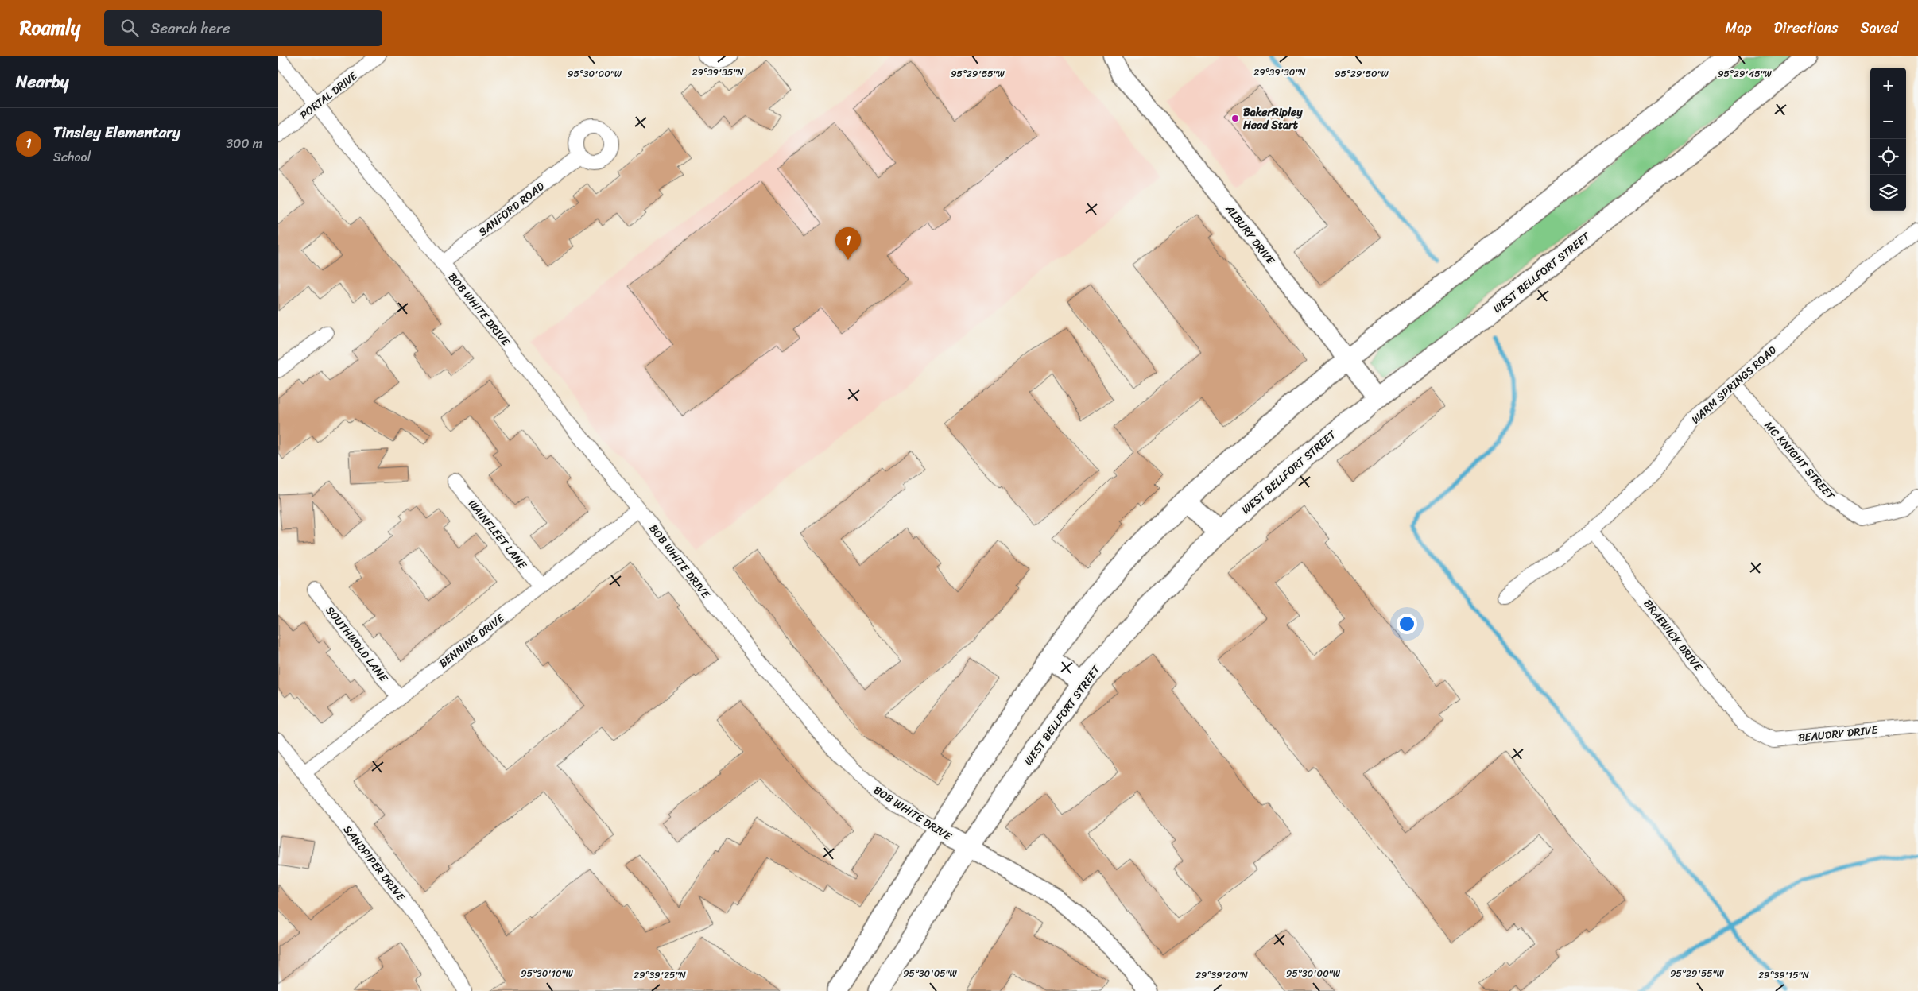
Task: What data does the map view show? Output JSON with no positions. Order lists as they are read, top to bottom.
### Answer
{
  "streets": {
    "main road": ["WEST BELLFORT STREET"],
    "street": [
      "PORTAL DRIVE",
      "SANFORD ROAD",
      "ALBURY DRIVE",
      "BOB WHITE DRIVE",
      "WARM SPRINGS ROAD",
      "MC KNIGHT STREET",
      "WAINFLEET LANE",
      "BRAEWICK DRIVE",
      "BENNING DRIVE",
      "SOUTHWOLD LANE",
      "BEAUDRY DRIVE",
      "SANDPIPER DRIVE"
    ]
  },
  "crossings": [
    ["PORTAL DRIVE", "BOB WHITE DRIVE"],
    ["SANFORD ROAD", "BOB WHITE DRIVE"],
    ["ALBURY DRIVE", "WEST BELLFORT STREET"],
    ["WEST BELLFORT STREET", "BOB WHITE DRIVE"],
    ["BOB WHITE DRIVE", "BENNING DRIVE"],
    ["WARM SPRINGS ROAD", "MC KNIGHT STREET"],
    ["WARM SPRINGS ROAD", "BRAEWICK DRIVE"],
    ["WAINFLEET LANE", "BENNING DRIVE"],
    ["BRAEWICK DRIVE", "BEAUDRY DRIVE"],
    ["BENNING DRIVE", "SOUTHWOLD LANE"],
    ["BENNING DRIVE", "SANDPIPER DRIVE"]
  ],
  "places": ["BakerRipley Head Start"],
  "page": {
    "header": "Roamly",
    "search": "Search here",
    "nav": ["Map", "Directions", "Saved"],
    "heading": "Nearby",
    "map_buttons": ["+", "−"],
    "list": [
      {
        "mark": "1",
        "name": "Tinsley Elementary",
        "note": "School",
        "value": "300 m"
      }
    ],
    "pins": "1"
  },
  "coordinates": [
    "29°39'35\"N",
    "29°39'30\"N",
    "95°30'00\"W",
    "95°29'55\"W",
    "95°29'50\"W",
    "95°29'45\"W",
    "95°30'10\"W",
    "95°30'05\"W",
    "29°39'25\"N",
    "29°39'20\"N",
    "29°39'15\"N"
  ]
}
